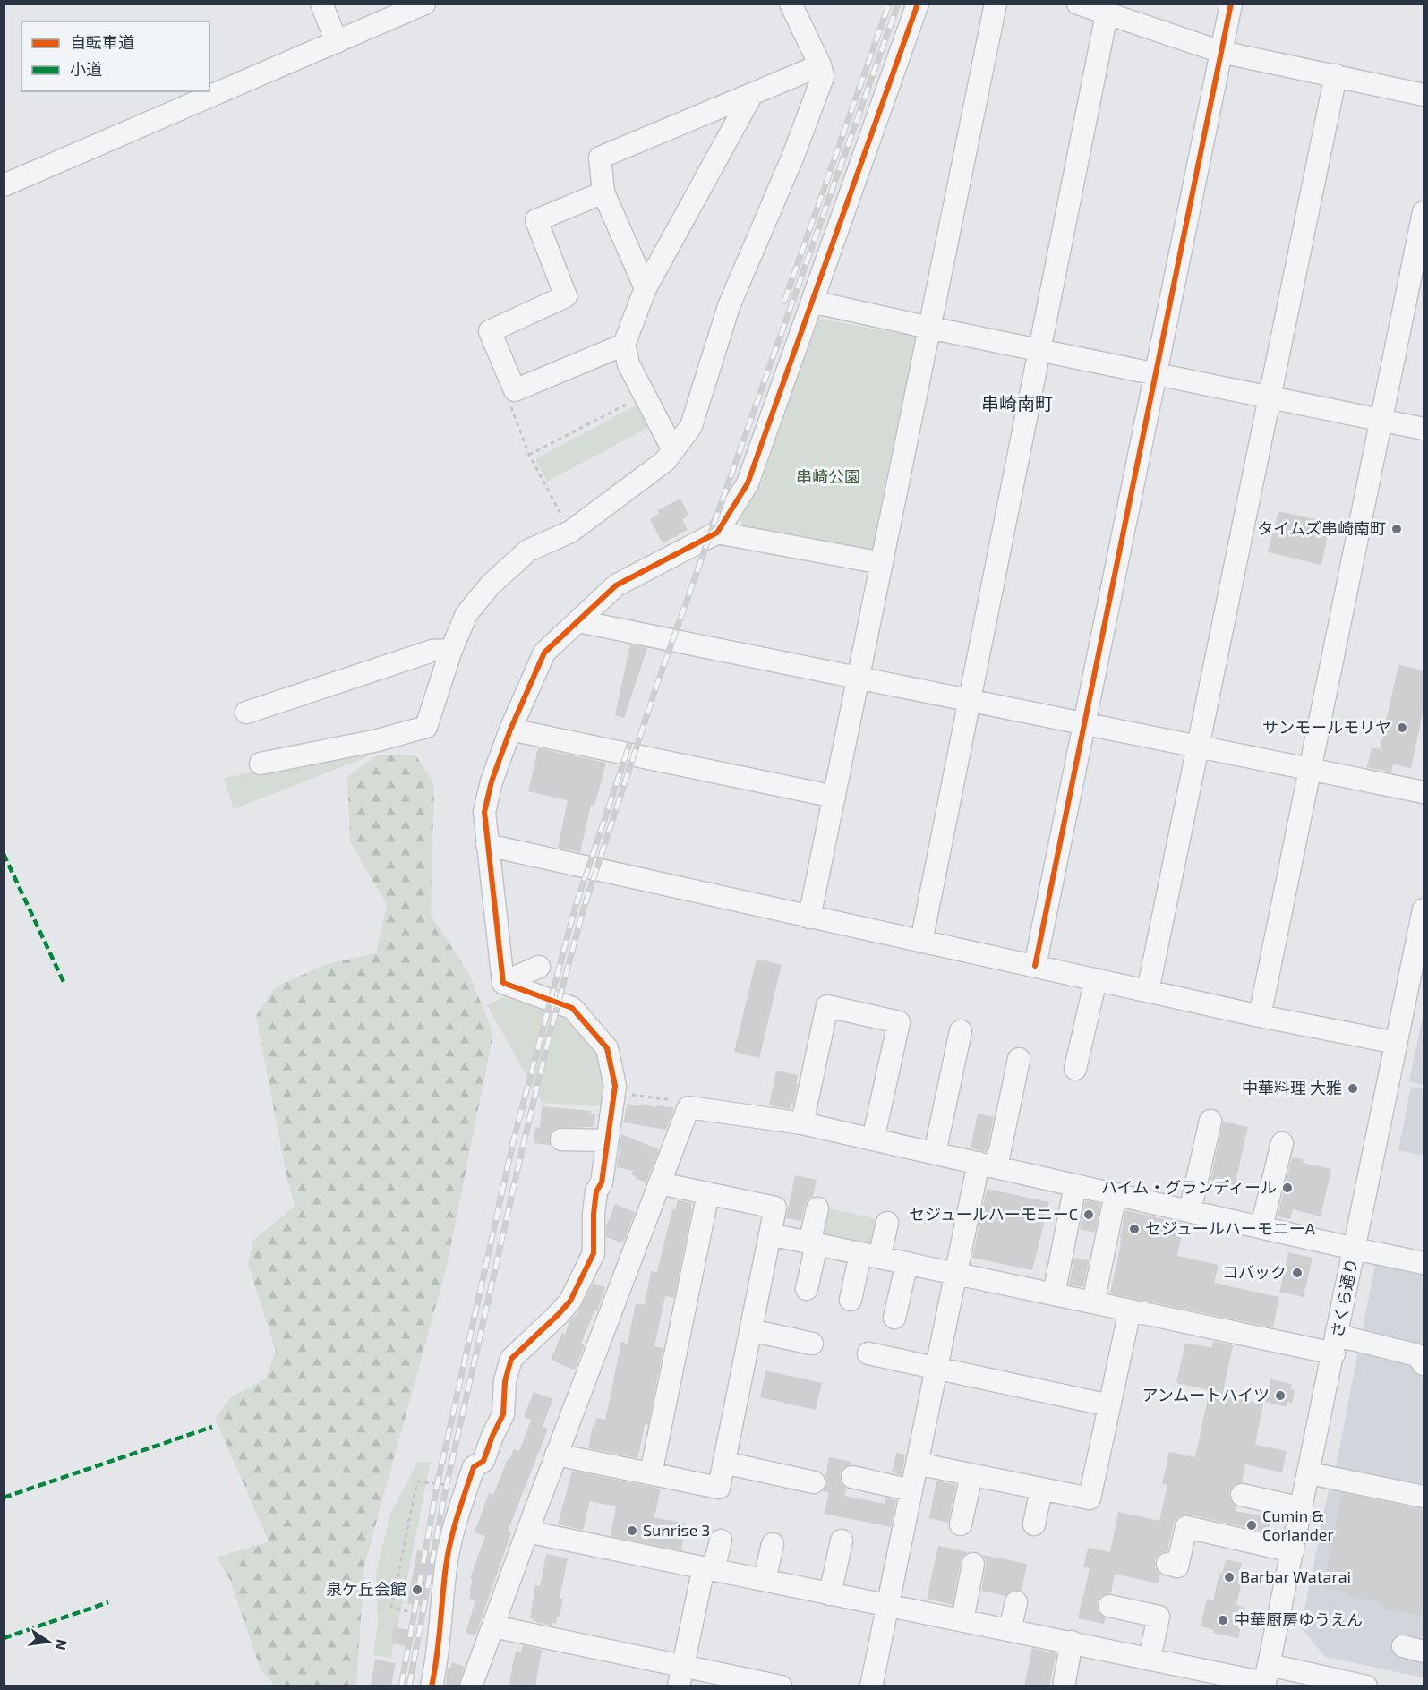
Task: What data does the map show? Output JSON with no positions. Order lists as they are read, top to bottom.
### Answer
{
  "streets": {
    "street": ["さくら通り"]
  },
  "districts": ["串崎南町"],
  "parks": ["串崎公園"],
  "places": [
    "タイムズ串崎南町",
    "サンモールモリヤ",
    "中華料理 大雅",
    "ハイム・グランディール",
    "セジュールハーモニーC",
    "セジュールハーモニーA",
    "コバック",
    "アンムートハイツ",
    "Cumin & Coriander",
    "Sunrise 3",
    "Barbar Watarai",
    "泉ケ丘会館",
    "中華厨房ゆうえん"
  ],
  "legend": ["自転車道", "小道"],
  "north": "right"
}
